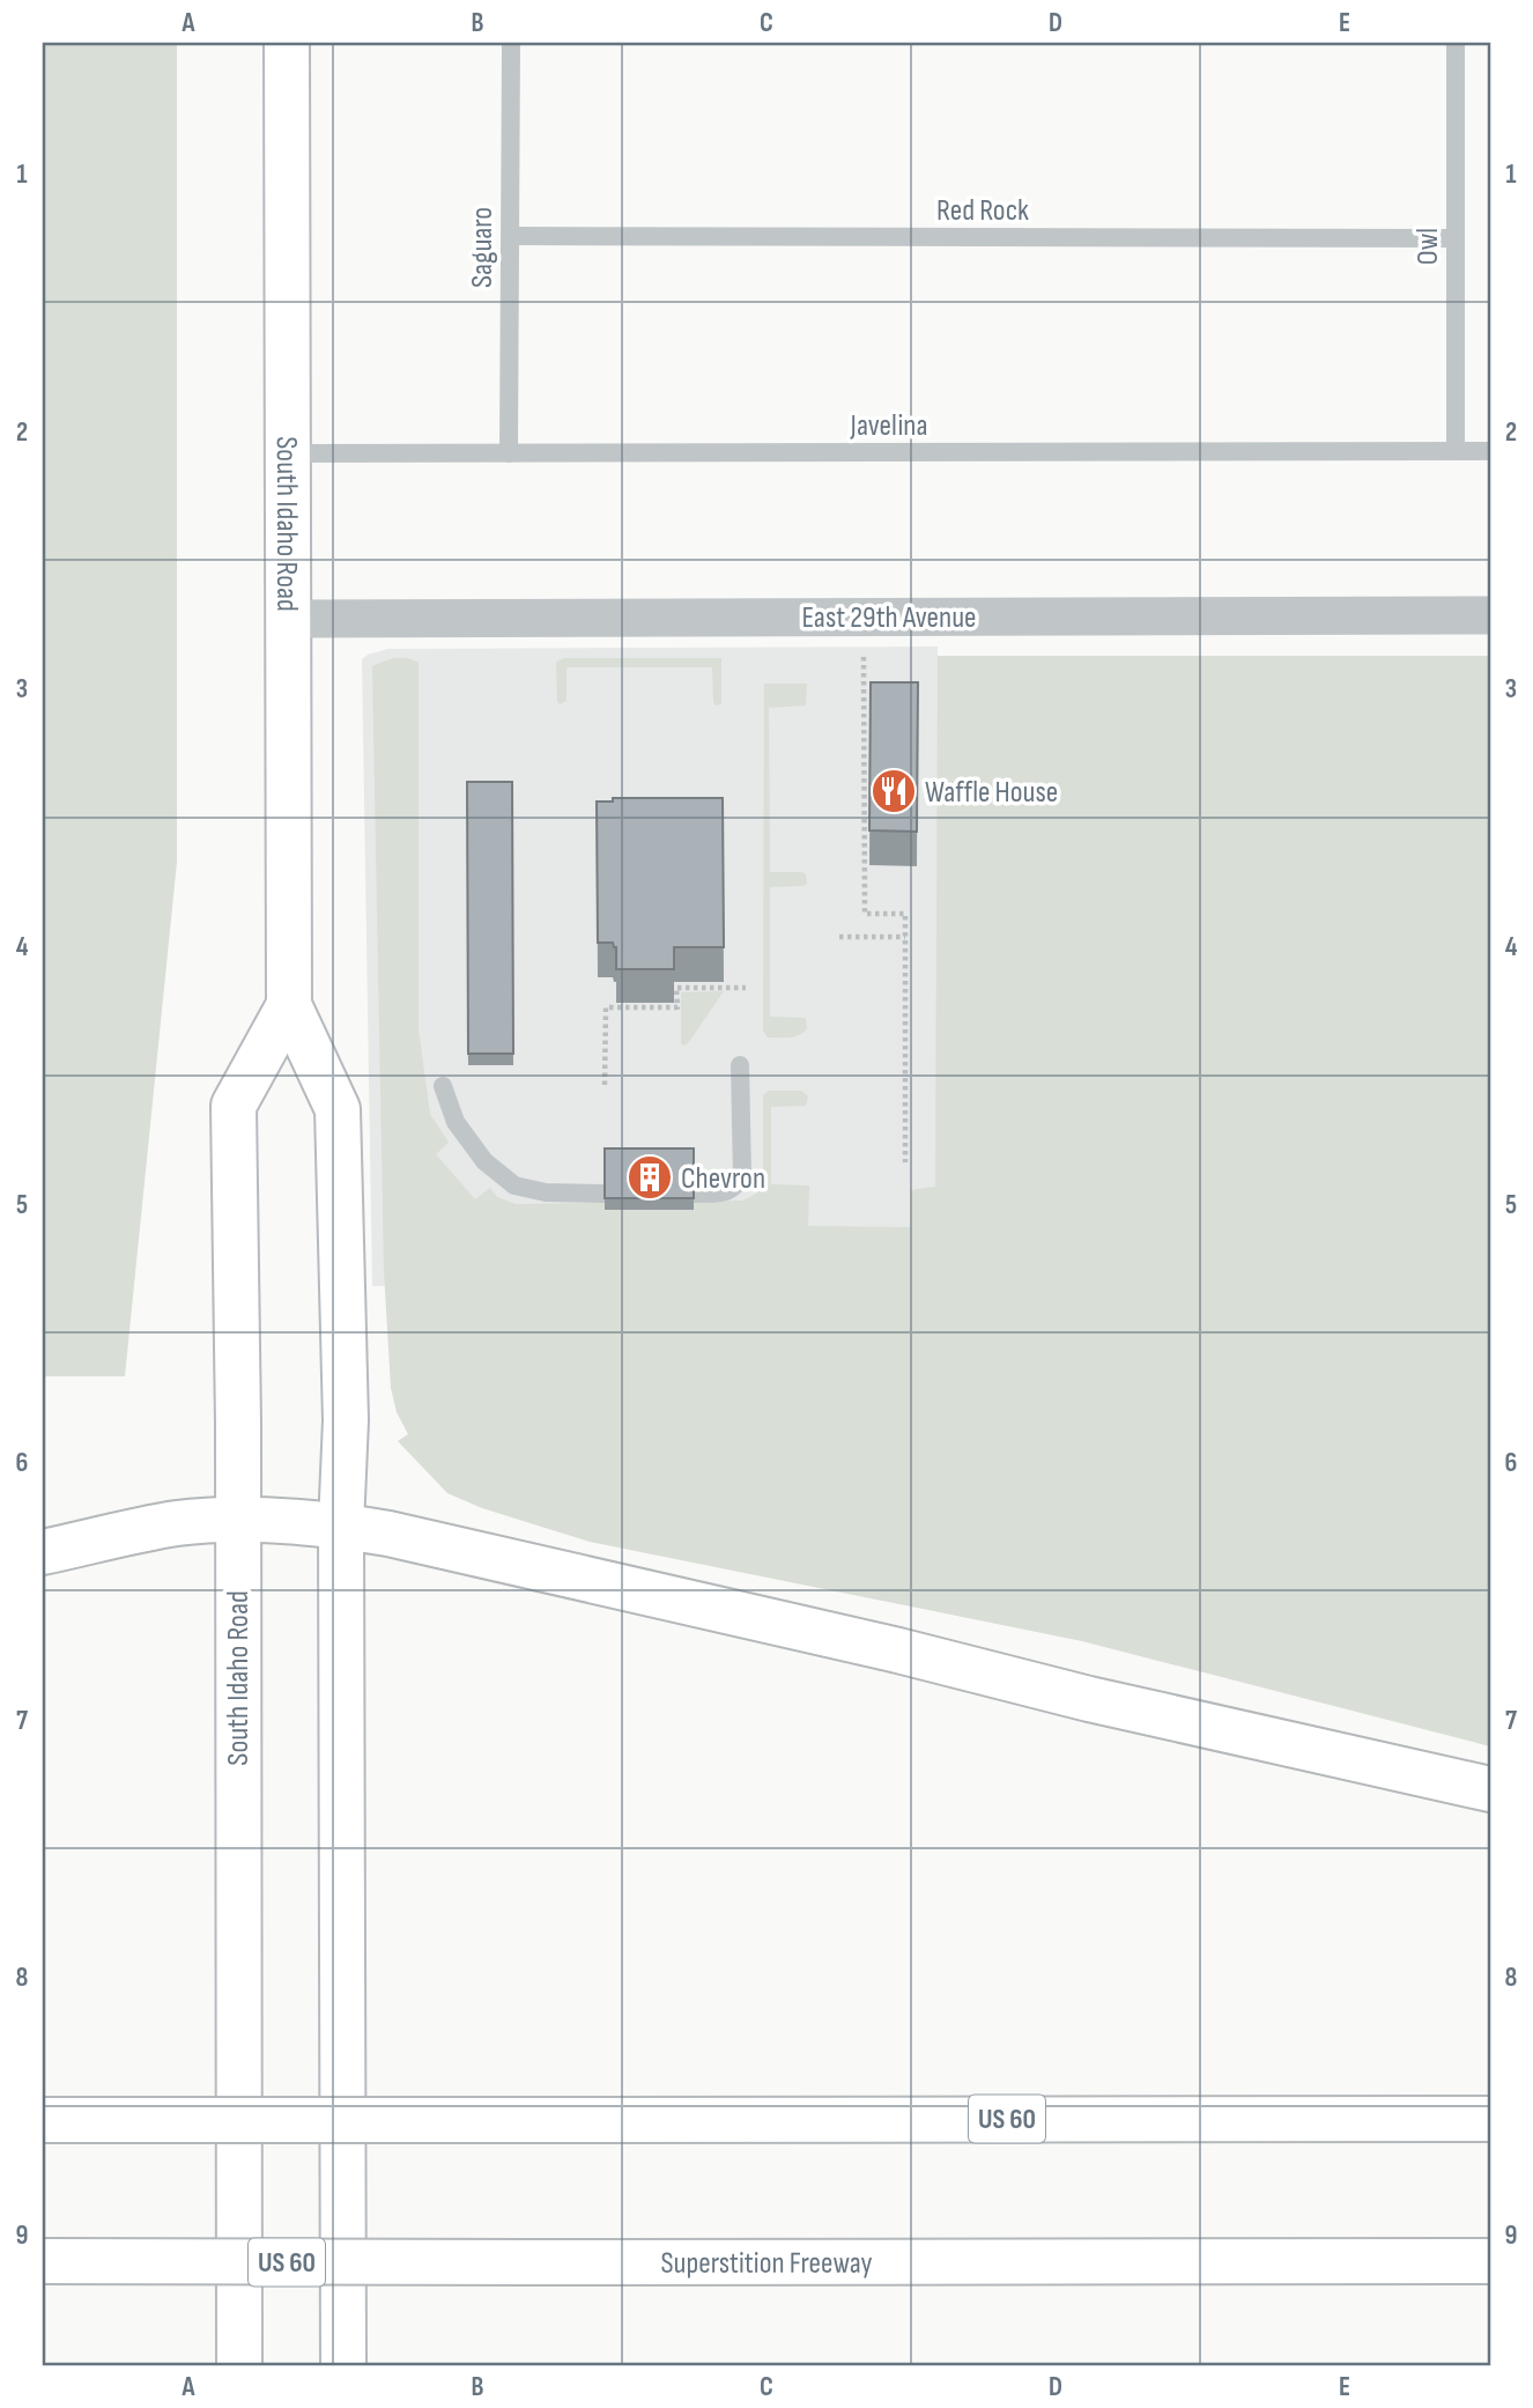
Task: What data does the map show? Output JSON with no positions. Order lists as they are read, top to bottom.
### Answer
{
  "streets": {
    "main road": ["South Idaho Road", "US 60", "Superstition Freeway"],
    "street": ["East 29th Avenue"],
    "lane": [
      "Red Rock",
      "Owl",
      "Saguaro",
      "Javelina"
    ]
  },
  "crossings": [
    ["Red Rock", "Owl"],
    ["Red Rock", "Saguaro"],
    ["Owl", "Javelina"],
    ["Saguaro", "Javelina"],
    ["Javelina", "South Idaho Road"],
    ["South Idaho Road", "East 29th Avenue"]
  ],
  "places": {
    "restaurant": ["Waffle House"],
    "building": ["Chevron"]
  },
  "grid": {
    "columns": [
      "A",
      "B",
      "C",
      "D",
      "E"
    ],
    "rows": [
      "1",
      "2",
      "3",
      "4",
      "5",
      "6",
      "7",
      "8",
      "9"
    ]
  }
}
